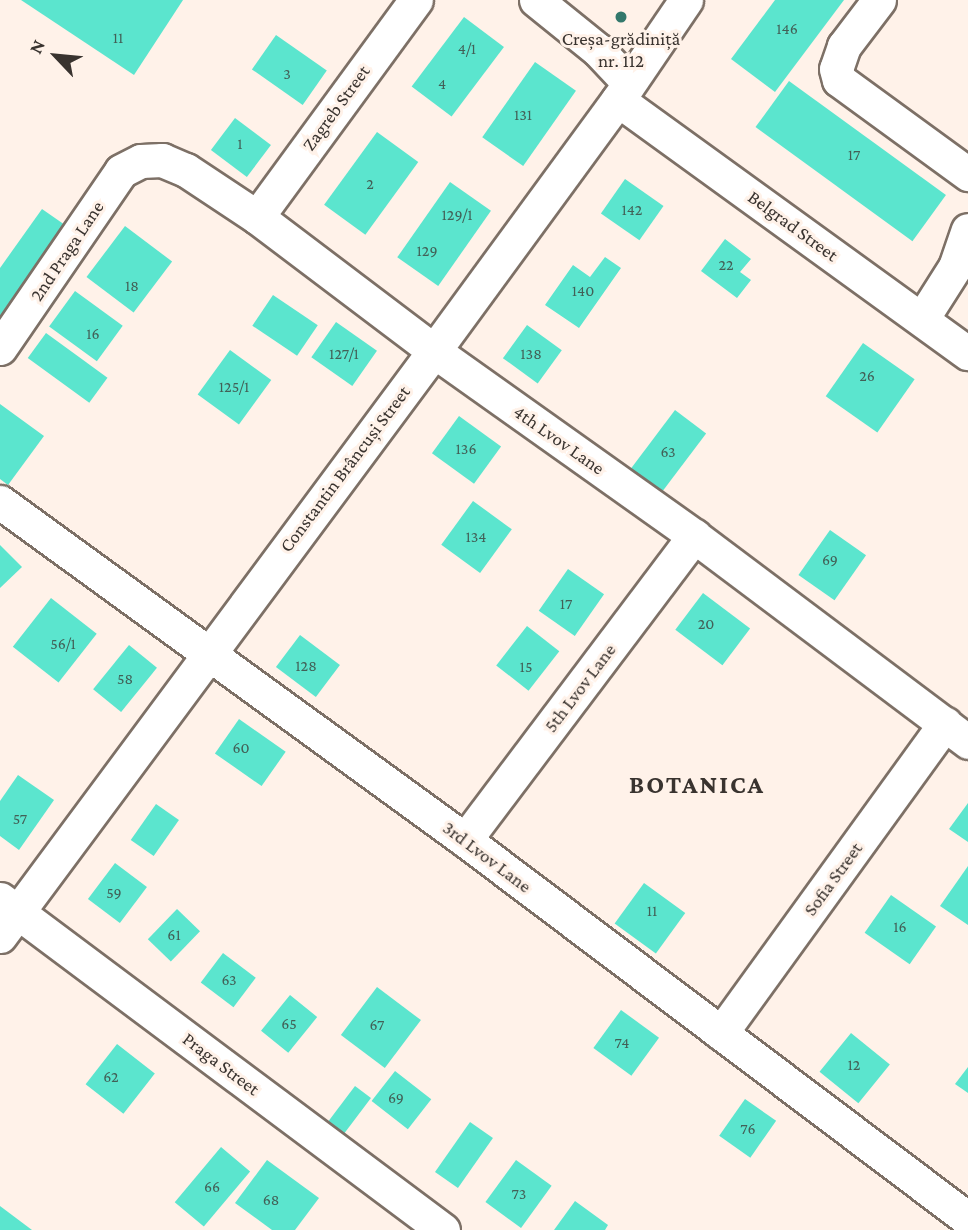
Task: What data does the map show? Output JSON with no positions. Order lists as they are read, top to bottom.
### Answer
{
  "streets": {
    "street": [
      "Zagreb Street",
      "Belgrad Street",
      "2nd Praga Lane",
      "4th Lvov Lane",
      "Constantin Brâncuși Street",
      "5th Lvov Lane",
      "3rd Lvov Lane",
      "Sofia Street",
      "Praga Street"
    ]
  },
  "crossings": [
    ["Zagreb Street", "4th Lvov Lane"],
    ["Belgrad Street", "Constantin Brâncuși Street"],
    ["2nd Praga Lane", "4th Lvov Lane"],
    ["4th Lvov Lane", "Constantin Brâncuși Street"],
    ["4th Lvov Lane", "5th Lvov Lane"],
    ["4th Lvov Lane", "Sofia Street"],
    ["Constantin Brâncuși Street", "3rd Lvov Lane"],
    ["Constantin Brâncuși Street", "Praga Street"],
    ["5th Lvov Lane", "3rd Lvov Lane"],
    ["3rd Lvov Lane", "Sofia Street"]
  ],
  "districts": ["BOTANICA"],
  "places": ["Creșa-grădiniță nr. 112"],
  "house_numbers": [
    "146",
    "11",
    "4/1",
    "3",
    "4",
    "131",
    "1",
    "17",
    "2",
    "142",
    "129/1",
    "129",
    "22",
    "18",
    "140",
    "16",
    "127/1",
    "138",
    "26",
    "125/1",
    "136",
    "63",
    "134",
    "69",
    "17",
    "20",
    "56/1",
    "128",
    "15",
    "58",
    "60",
    "57",
    "59",
    "11",
    "16",
    "61",
    "63",
    "65",
    "67",
    "74",
    "12",
    "62",
    "69",
    "76",
    "66",
    "73",
    "68"
  ],
  "north": "top left"
}
